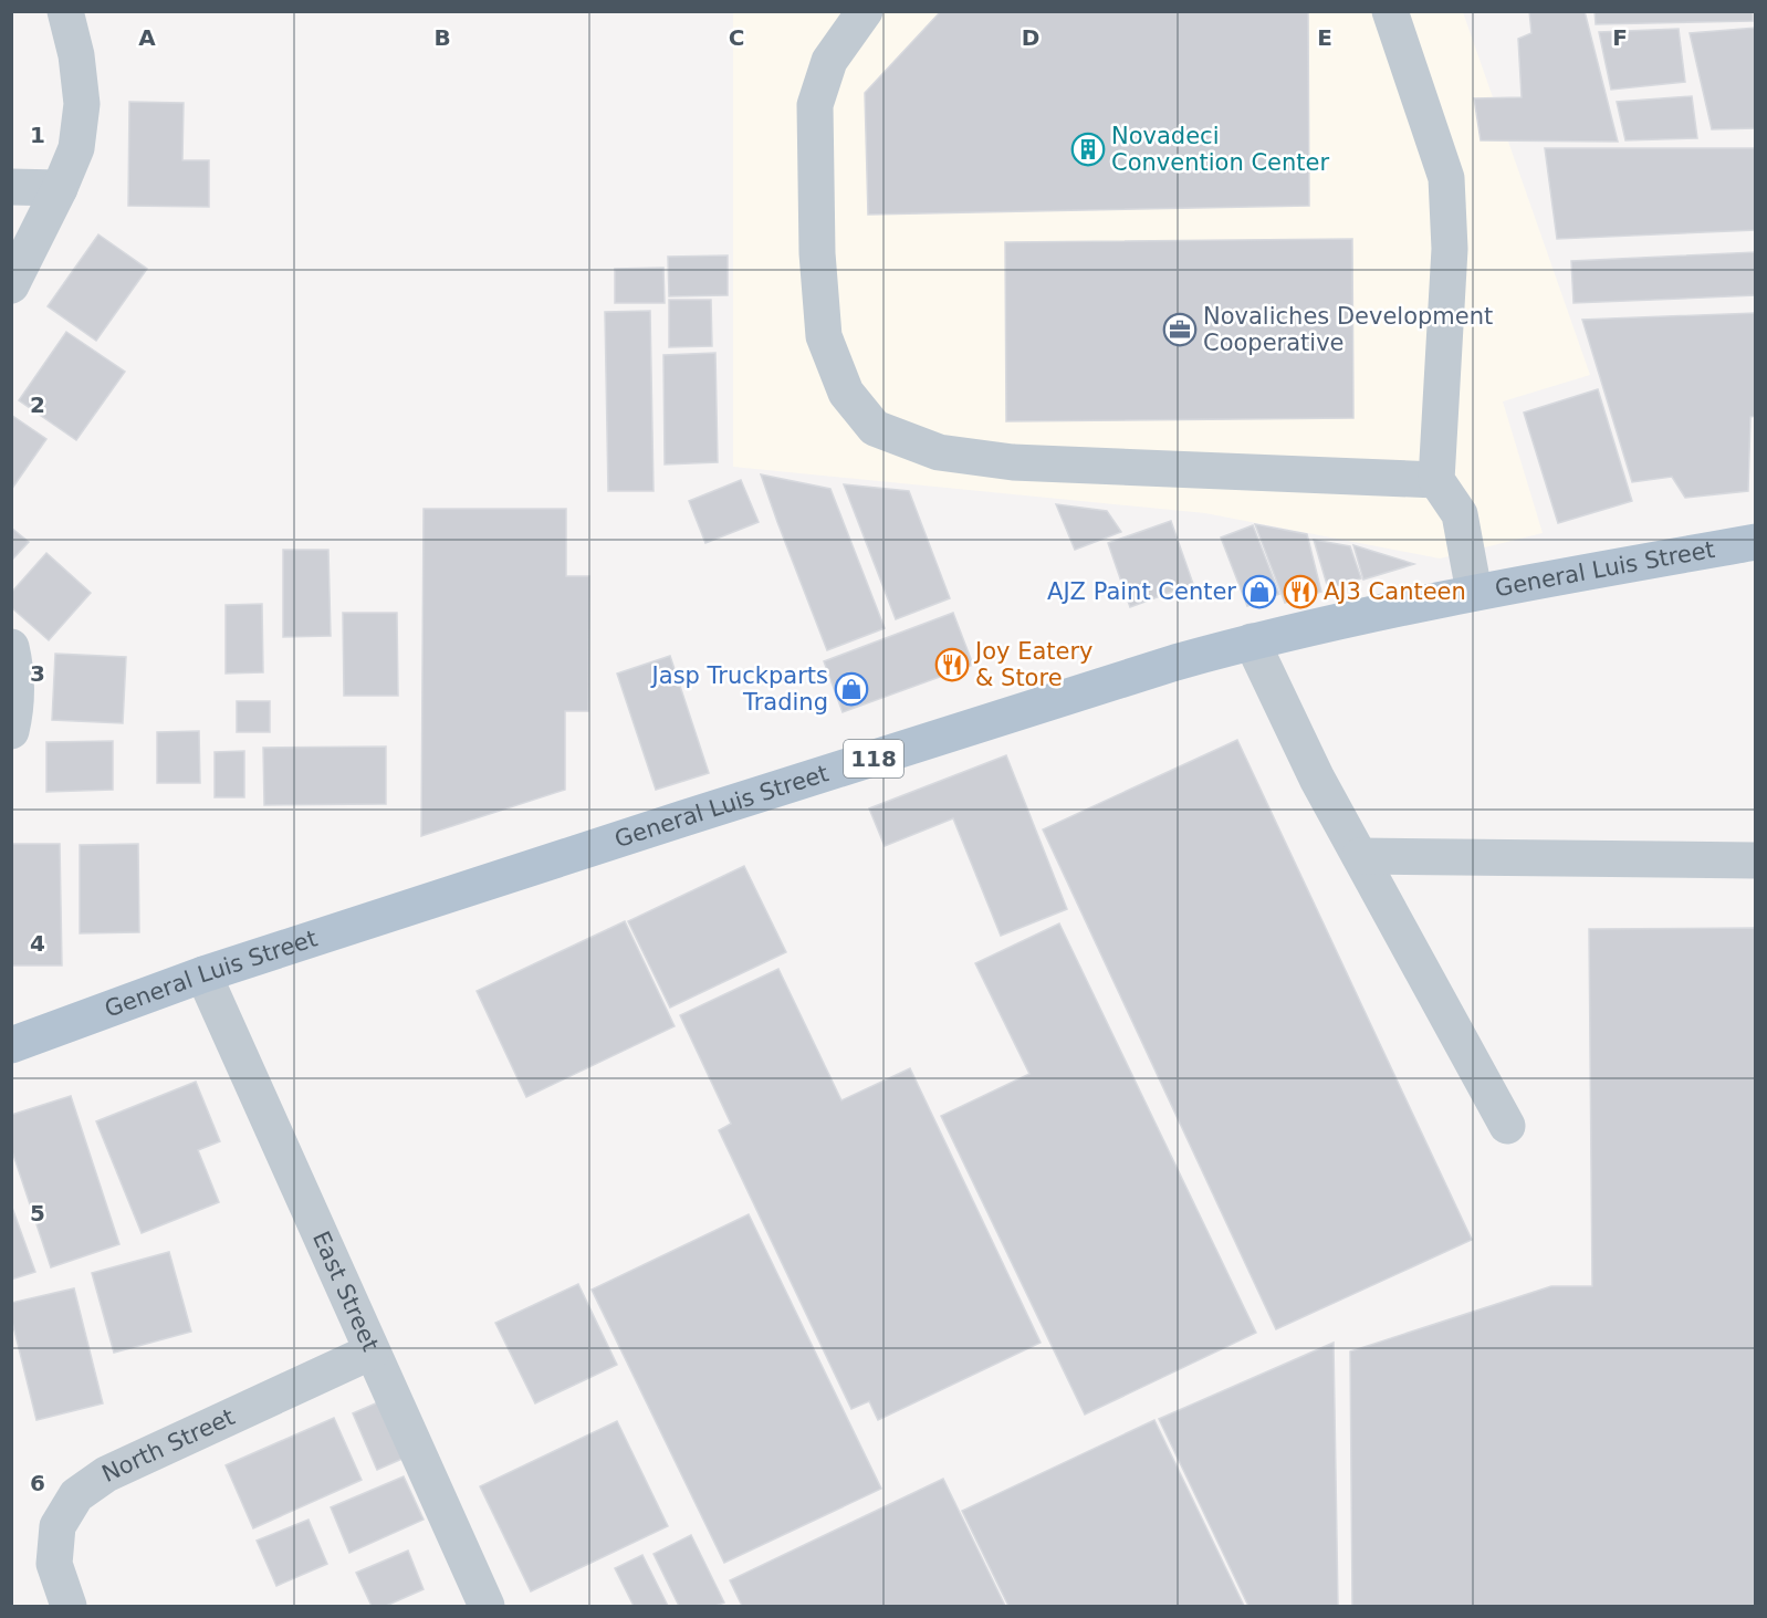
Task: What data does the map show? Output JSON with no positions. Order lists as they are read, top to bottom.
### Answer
{
  "streets": {
    "main road": ["General Luis Street", "118"],
    "street": ["East Street", "North Street"]
  },
  "crossings": [
    ["General Luis Street", "East Street"],
    ["East Street", "North Street"]
  ],
  "places": {
    "building": ["Novadeci Convention Center"],
    "office": ["Novaliches Development Cooperative"],
    "shop": ["AJZ Paint Center", "Jasp Truckparts Trading"],
    "restaurant": ["AJ3 Canteen", "Joy Eatery & Store"]
  },
  "grid": {
    "columns": [
      "A",
      "B",
      "C",
      "D",
      "E",
      "F"
    ],
    "rows": [
      "1",
      "2",
      "3",
      "4",
      "5",
      "6"
    ]
  }
}
